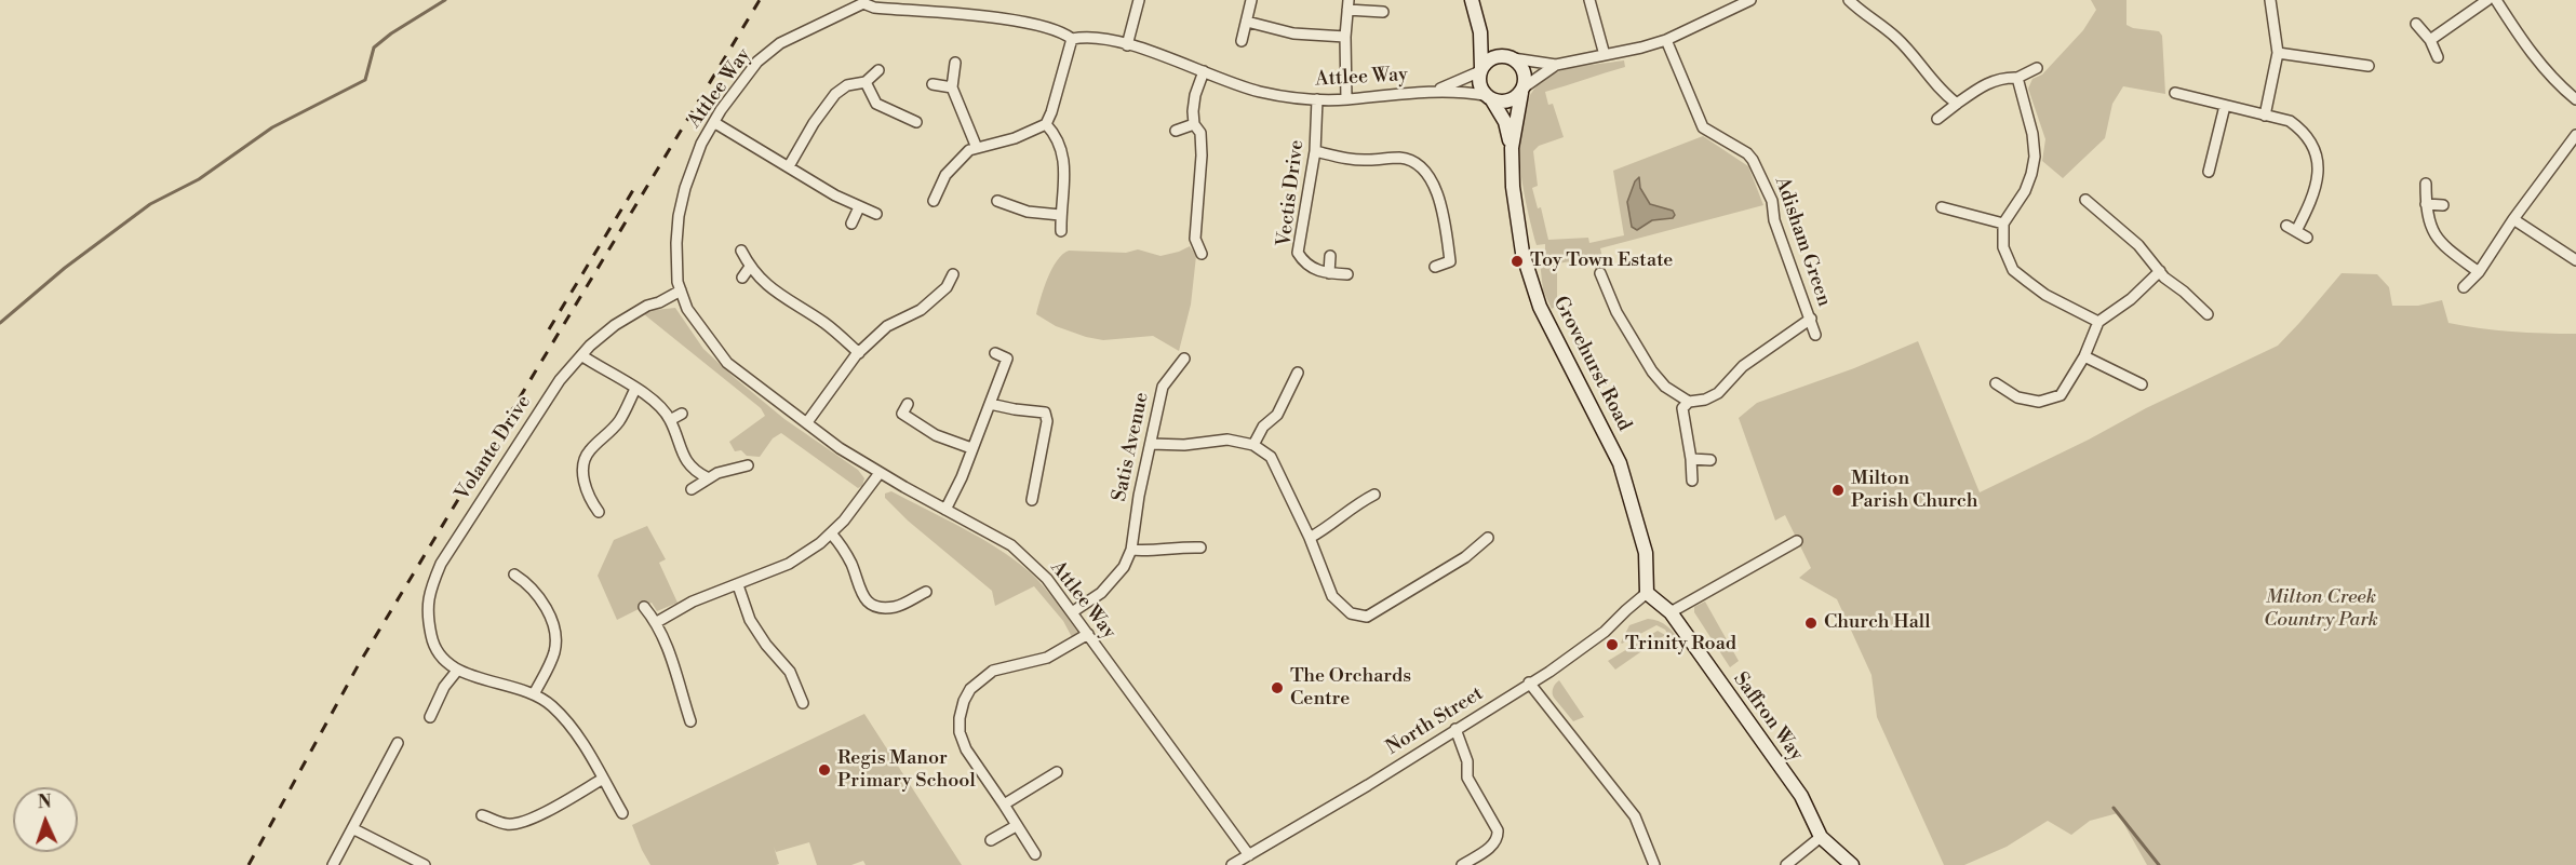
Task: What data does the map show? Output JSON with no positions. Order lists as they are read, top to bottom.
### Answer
{
  "streets": {
    "street": [
      "Attlee Way",
      "Vectis Drive",
      "Adisham Green",
      "Grovehurst Road",
      "Satis Avenue",
      "Volante Drive",
      "Saffron Way",
      "North Street"
    ]
  },
  "crossings": [
    ["Attlee Way", "Vectis Drive"],
    ["Attlee Way", "Grovehurst Road"],
    ["Attlee Way", "Satis Avenue"],
    ["Attlee Way", "Volante Drive"],
    ["Attlee Way", "North Street"],
    ["Grovehurst Road", "Saffron Way"],
    ["Grovehurst Road", "North Street"],
    ["Saffron Way", "North Street"]
  ],
  "parks": ["Milton Creek Country Park"],
  "places": [
    "Toy Town Estate",
    "Milton Parish Church",
    "Church Hall",
    "Trinity Road",
    "The Orchards Centre",
    "Regis Manor Primary School"
  ],
  "north": "top"
}
